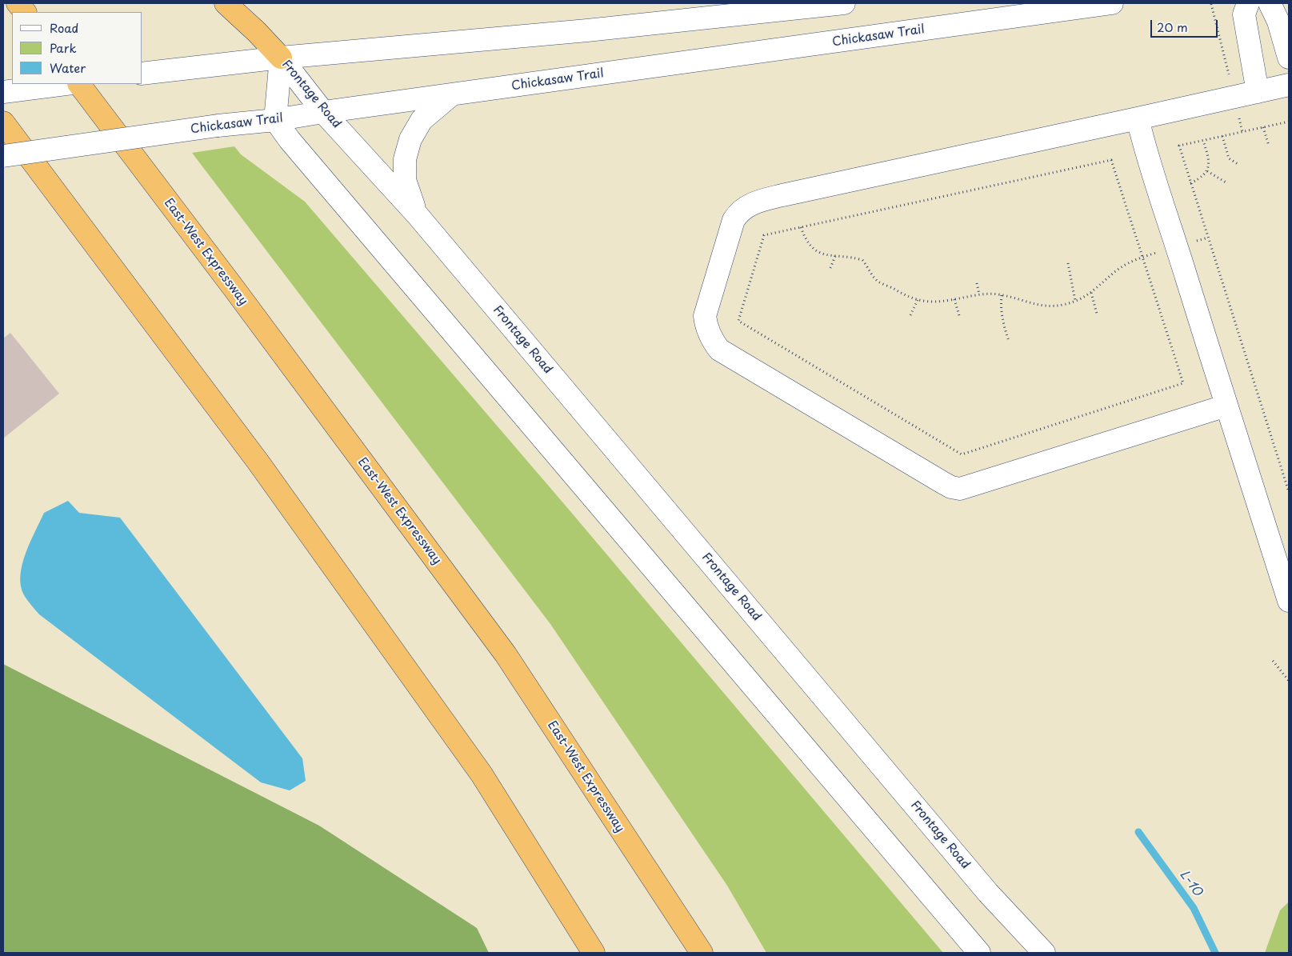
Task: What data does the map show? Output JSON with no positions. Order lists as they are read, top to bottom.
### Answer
{
  "streets": {
    "highway": ["East-West Expressway"],
    "street": ["Chickasaw Trail", "Frontage Road"]
  },
  "crossings": [
    ["Chickasaw Trail", "Frontage Road"]
  ],
  "water": ["L-10"],
  "legend": ["Road", "Park", "Water"],
  "scale_bar": "20 m"
}
